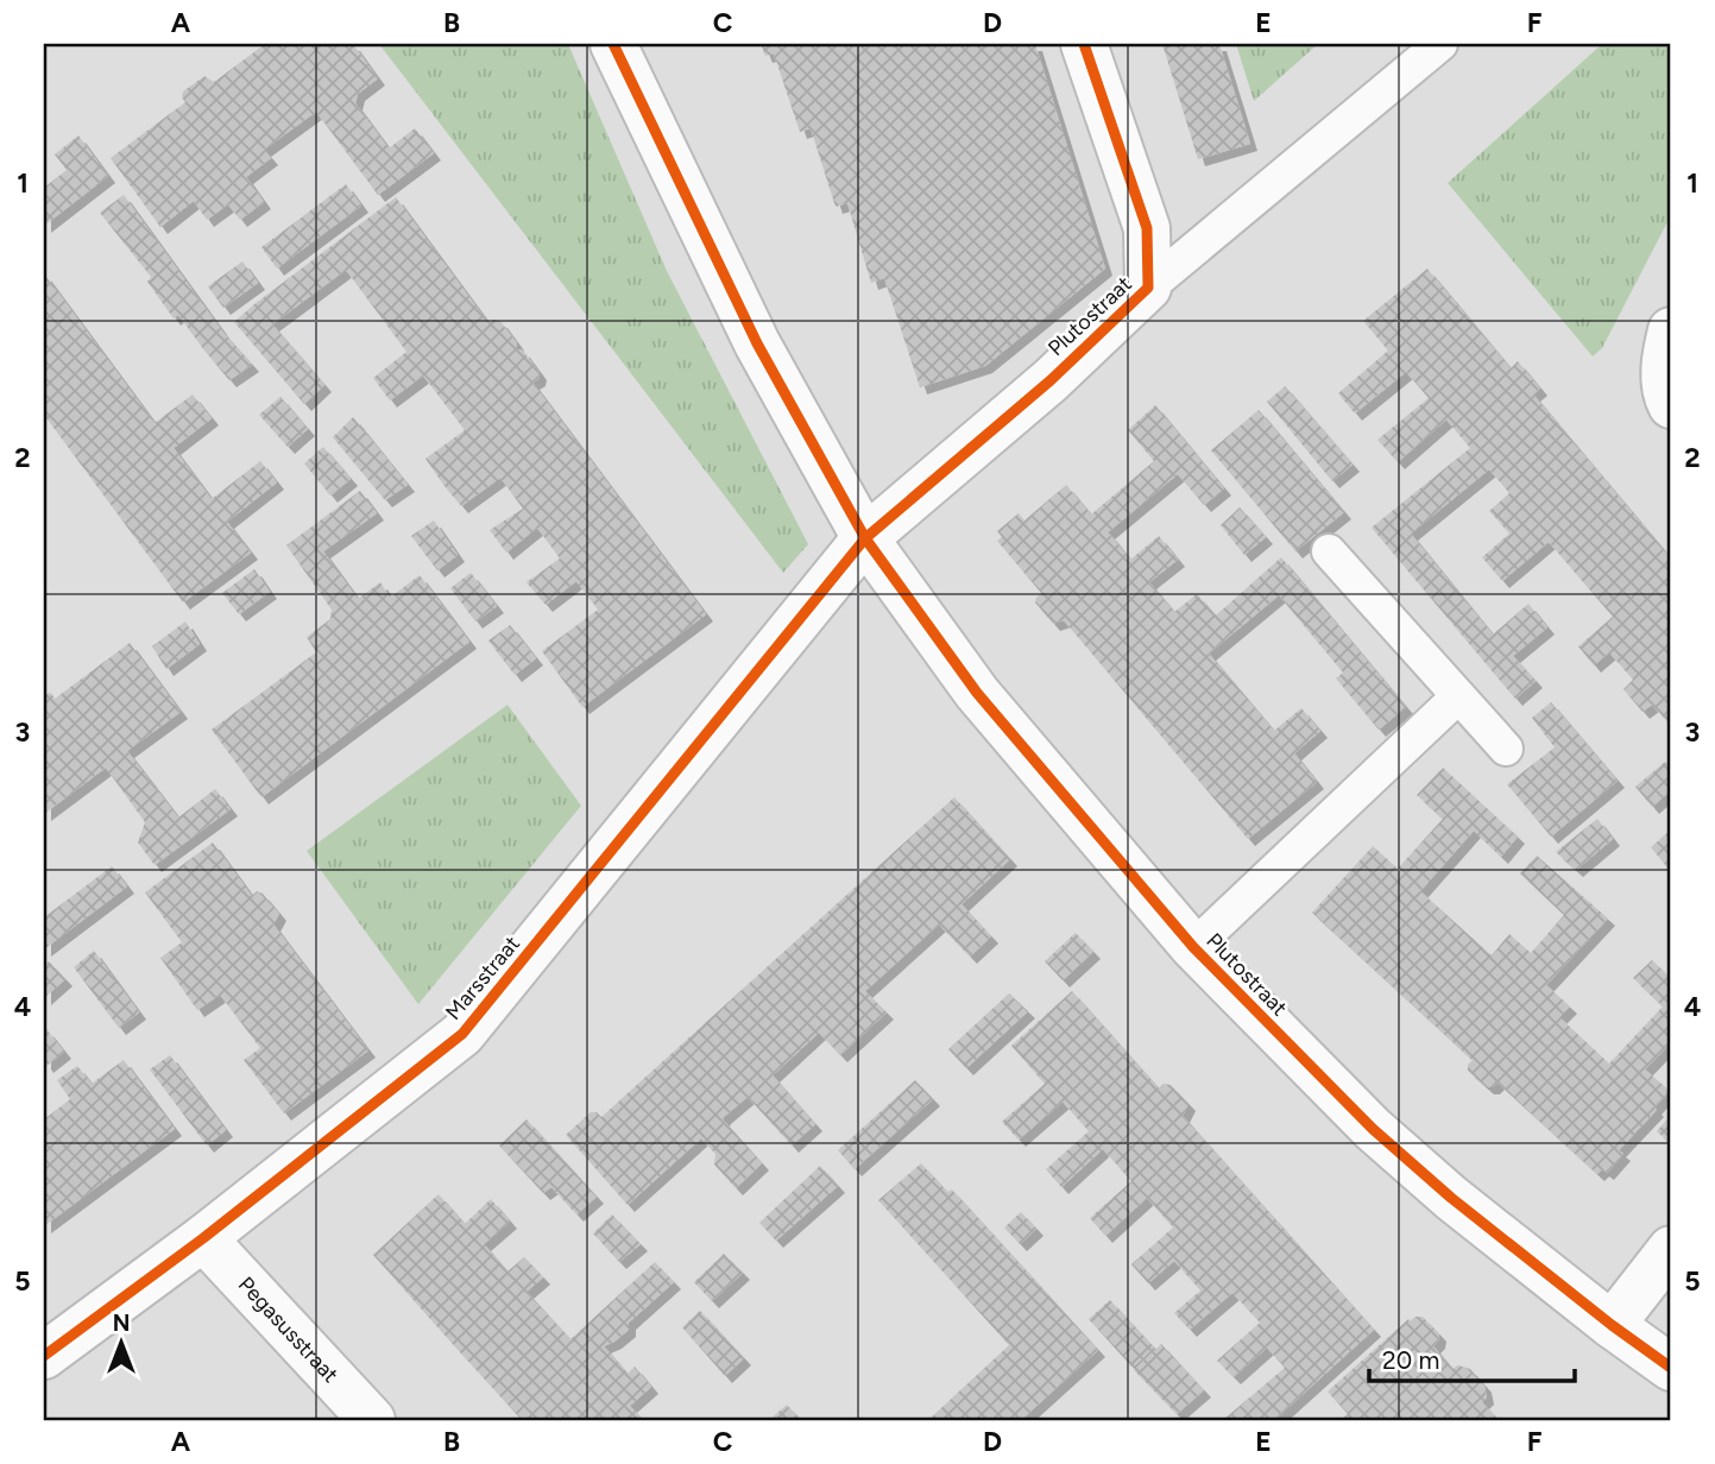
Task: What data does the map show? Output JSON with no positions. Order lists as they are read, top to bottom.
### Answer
{
  "streets": {
    "street": ["Plutostraat", "Marsstraat", "Pegasusstraat"]
  },
  "crossings": [
    ["Plutostraat", "Marsstraat"],
    ["Marsstraat", "Pegasusstraat"]
  ],
  "scale_bar": "20 m",
  "north": "top",
  "grid": {
    "columns": [
      "A",
      "B",
      "C",
      "D",
      "E",
      "F"
    ],
    "rows": [
      "1",
      "2",
      "3",
      "4",
      "5"
    ]
  }
}
